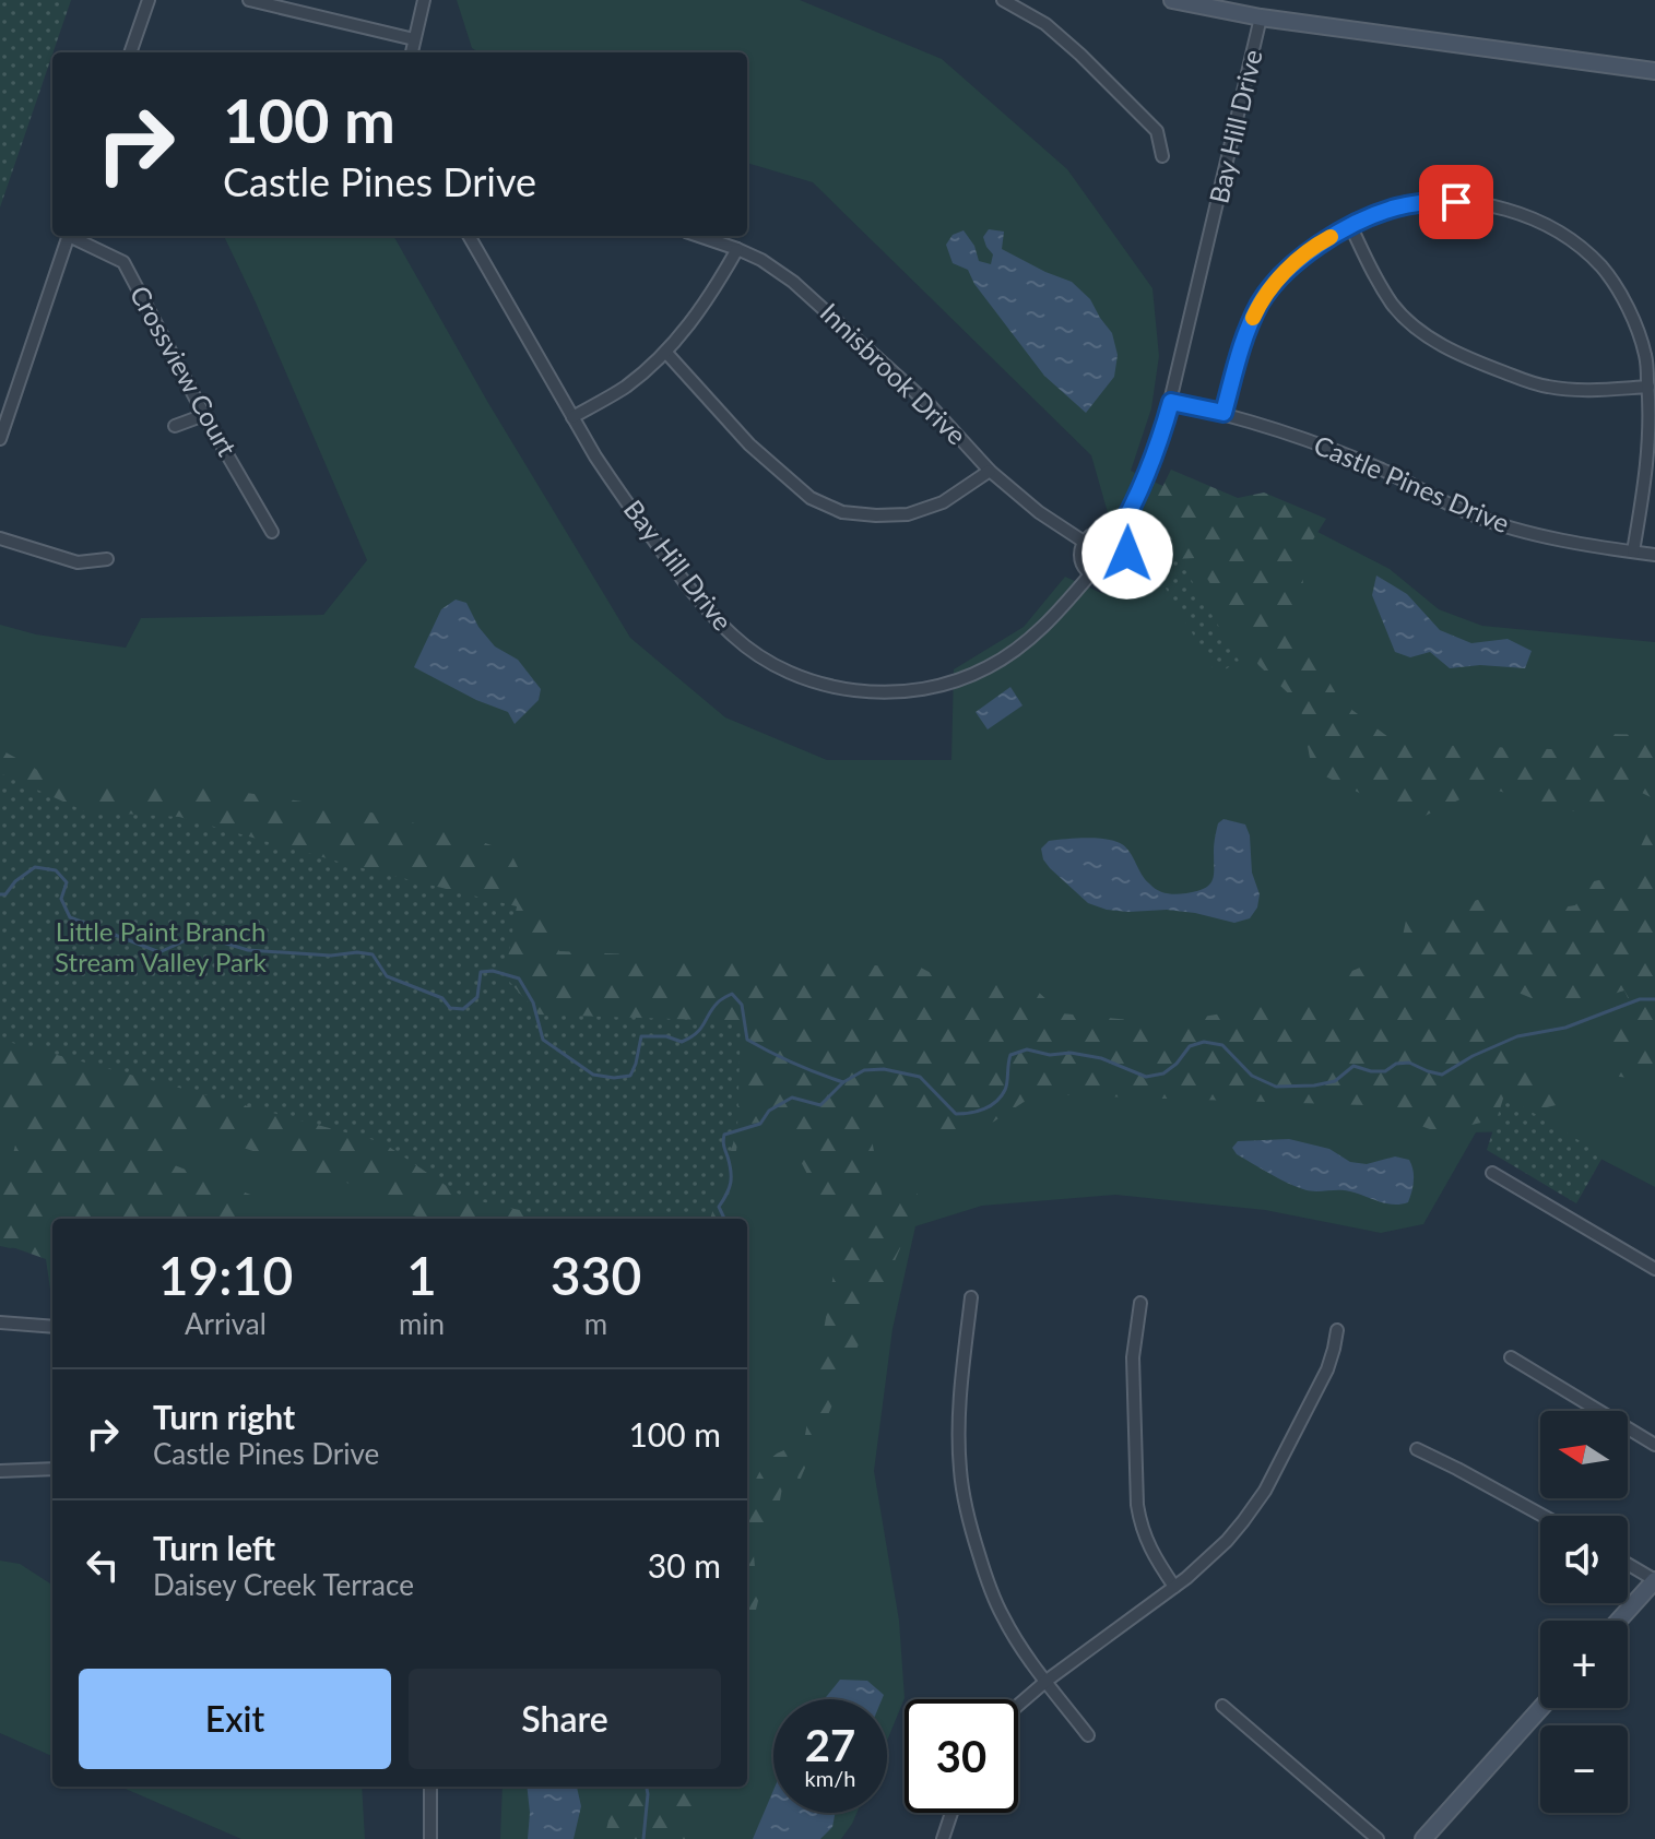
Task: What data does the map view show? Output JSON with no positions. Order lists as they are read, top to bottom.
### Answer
{
  "streets": {
    "street": [
      "Bay Hill Drive",
      "Crossview Court",
      "Innisbrook Drive",
      "Castle Pines Drive"
    ]
  },
  "crossings": [
    ["Bay Hill Drive", "Innisbrook Drive"],
    ["Bay Hill Drive", "Castle Pines Drive"]
  ],
  "parks": ["Little Paint Branch Stream Valley Park"],
  "north": "left",
  "page": {
    "turn": ["100 m", "Castle Pines Drive"],
    "eta": [
      "19:10",
      "Arrival",
      "1",
      "min",
      "330",
      "m"
    ],
    "list": [
      {
        "name": "Turn right",
        "note": "Castle Pines Drive",
        "value": "100 m"
      },
      {
        "name": "Turn left",
        "note": "Daisey Creek Terrace",
        "value": "30 m"
      }
    ],
    "map_buttons": ["+", "−"],
    "buttons": ["Exit", "Share"],
    "speed": "27 km/h",
    "limit": "30"
  }
}
